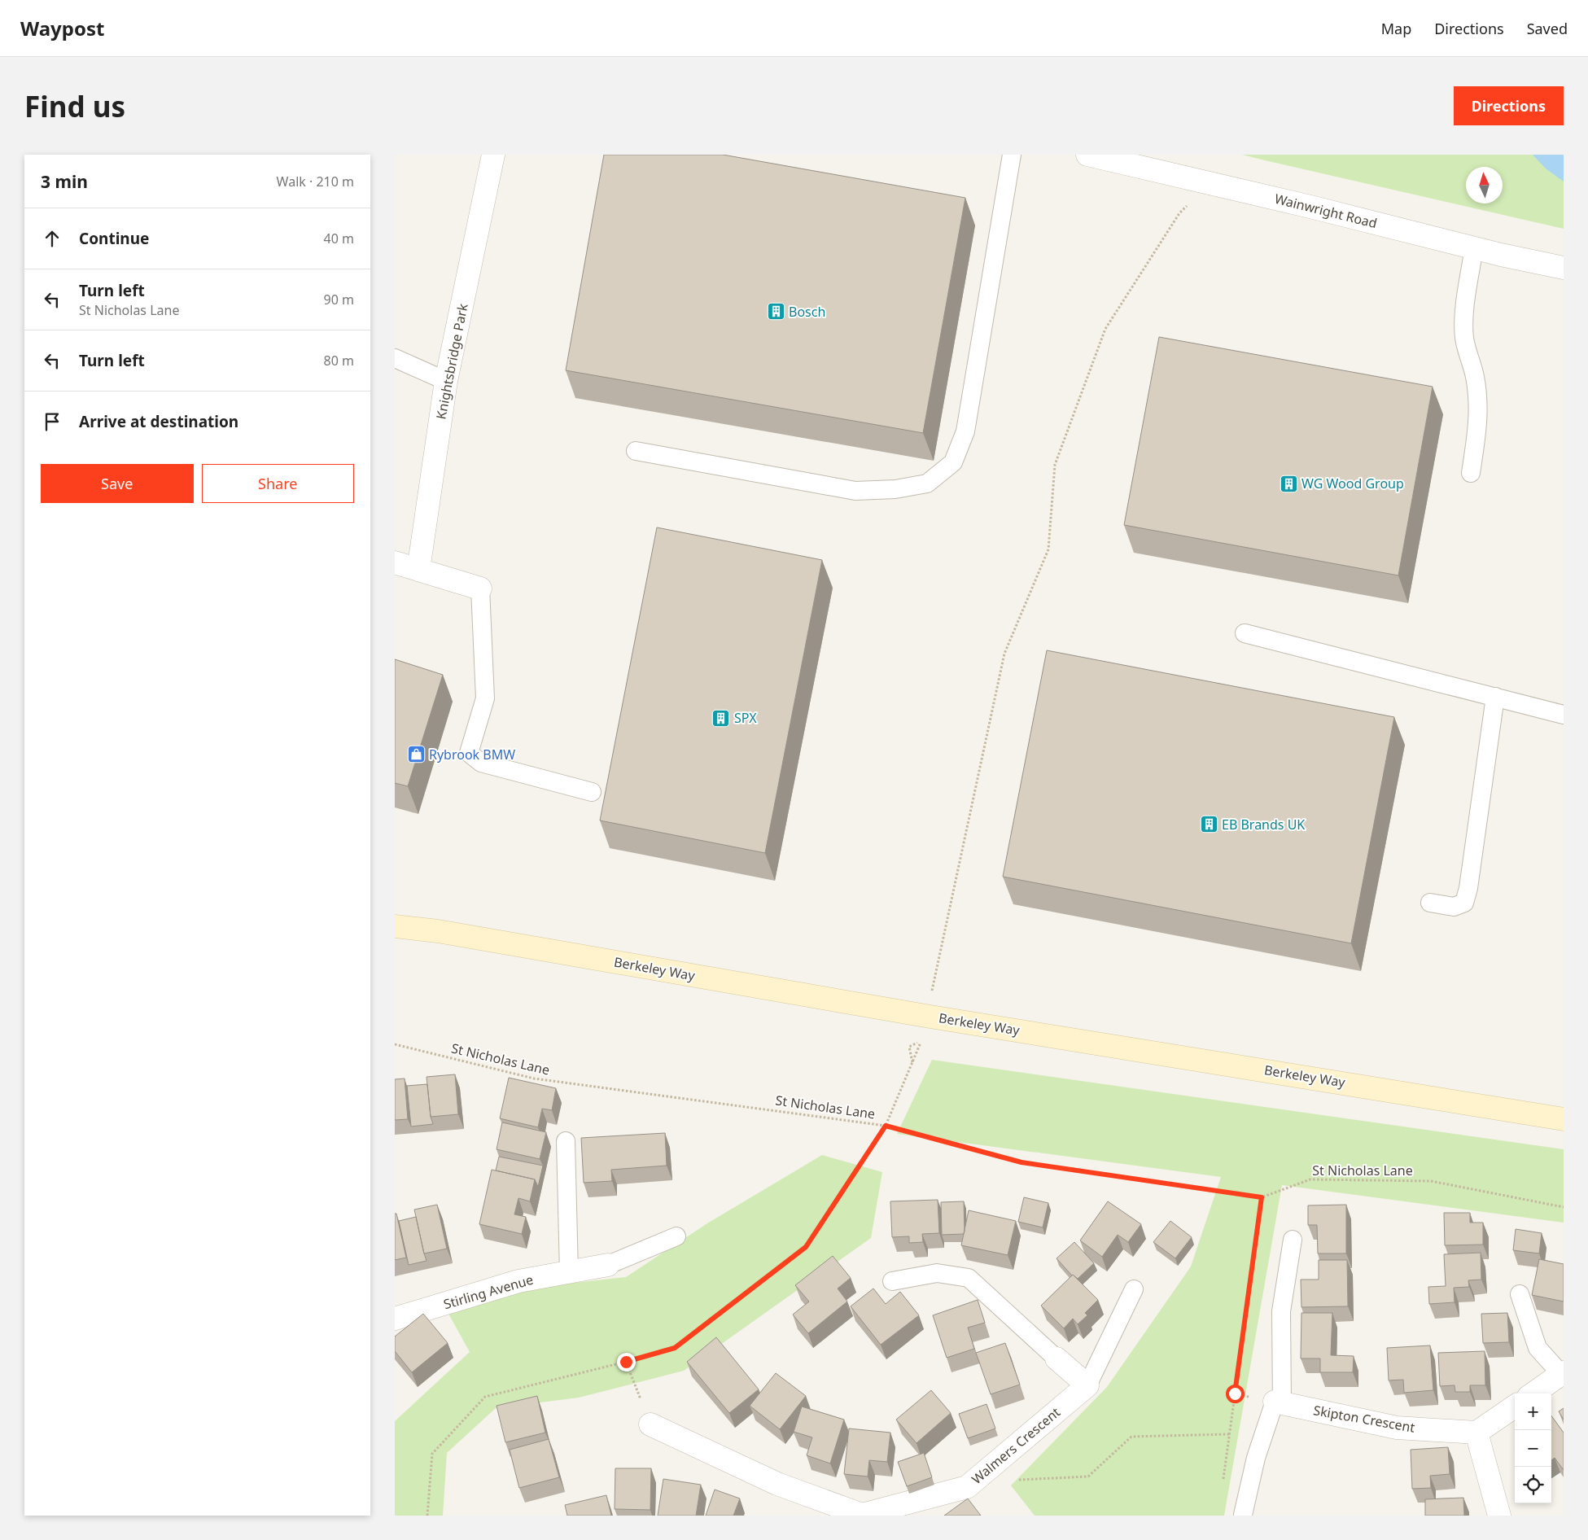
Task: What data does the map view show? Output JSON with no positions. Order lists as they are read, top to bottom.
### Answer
{
  "streets": {
    "main road": ["Berkeley Way"],
    "street": [
      "Wainwright Road",
      "Knightsbridge Park",
      "Stirling Avenue",
      "Skipton Crescent",
      "Walmers Crescent"
    ],
    "path": ["St Nicholas Lane"]
  },
  "places": {
    "building": [
      "Bosch",
      "WG Wood Group",
      "SPX",
      "EB Brands UK"
    ],
    "shop": ["Rybrook BMW"]
  },
  "north": "top",
  "page": {
    "header": "Waypost",
    "nav": ["Map", "Directions", "Saved"],
    "buttons": [
      "Directions",
      ["Save", "Share"]
    ],
    "title": "Find us",
    "heading": ["3 min", "Walk · 210 m"],
    "list": [
      ["Continue", "40 m"],
      ["Turn left", "St Nicholas Lane", "90 m"],
      ["Turn left", "80 m"],
      "Arrive at destination"
    ],
    "map_buttons": ["+", "−"]
  }
}
